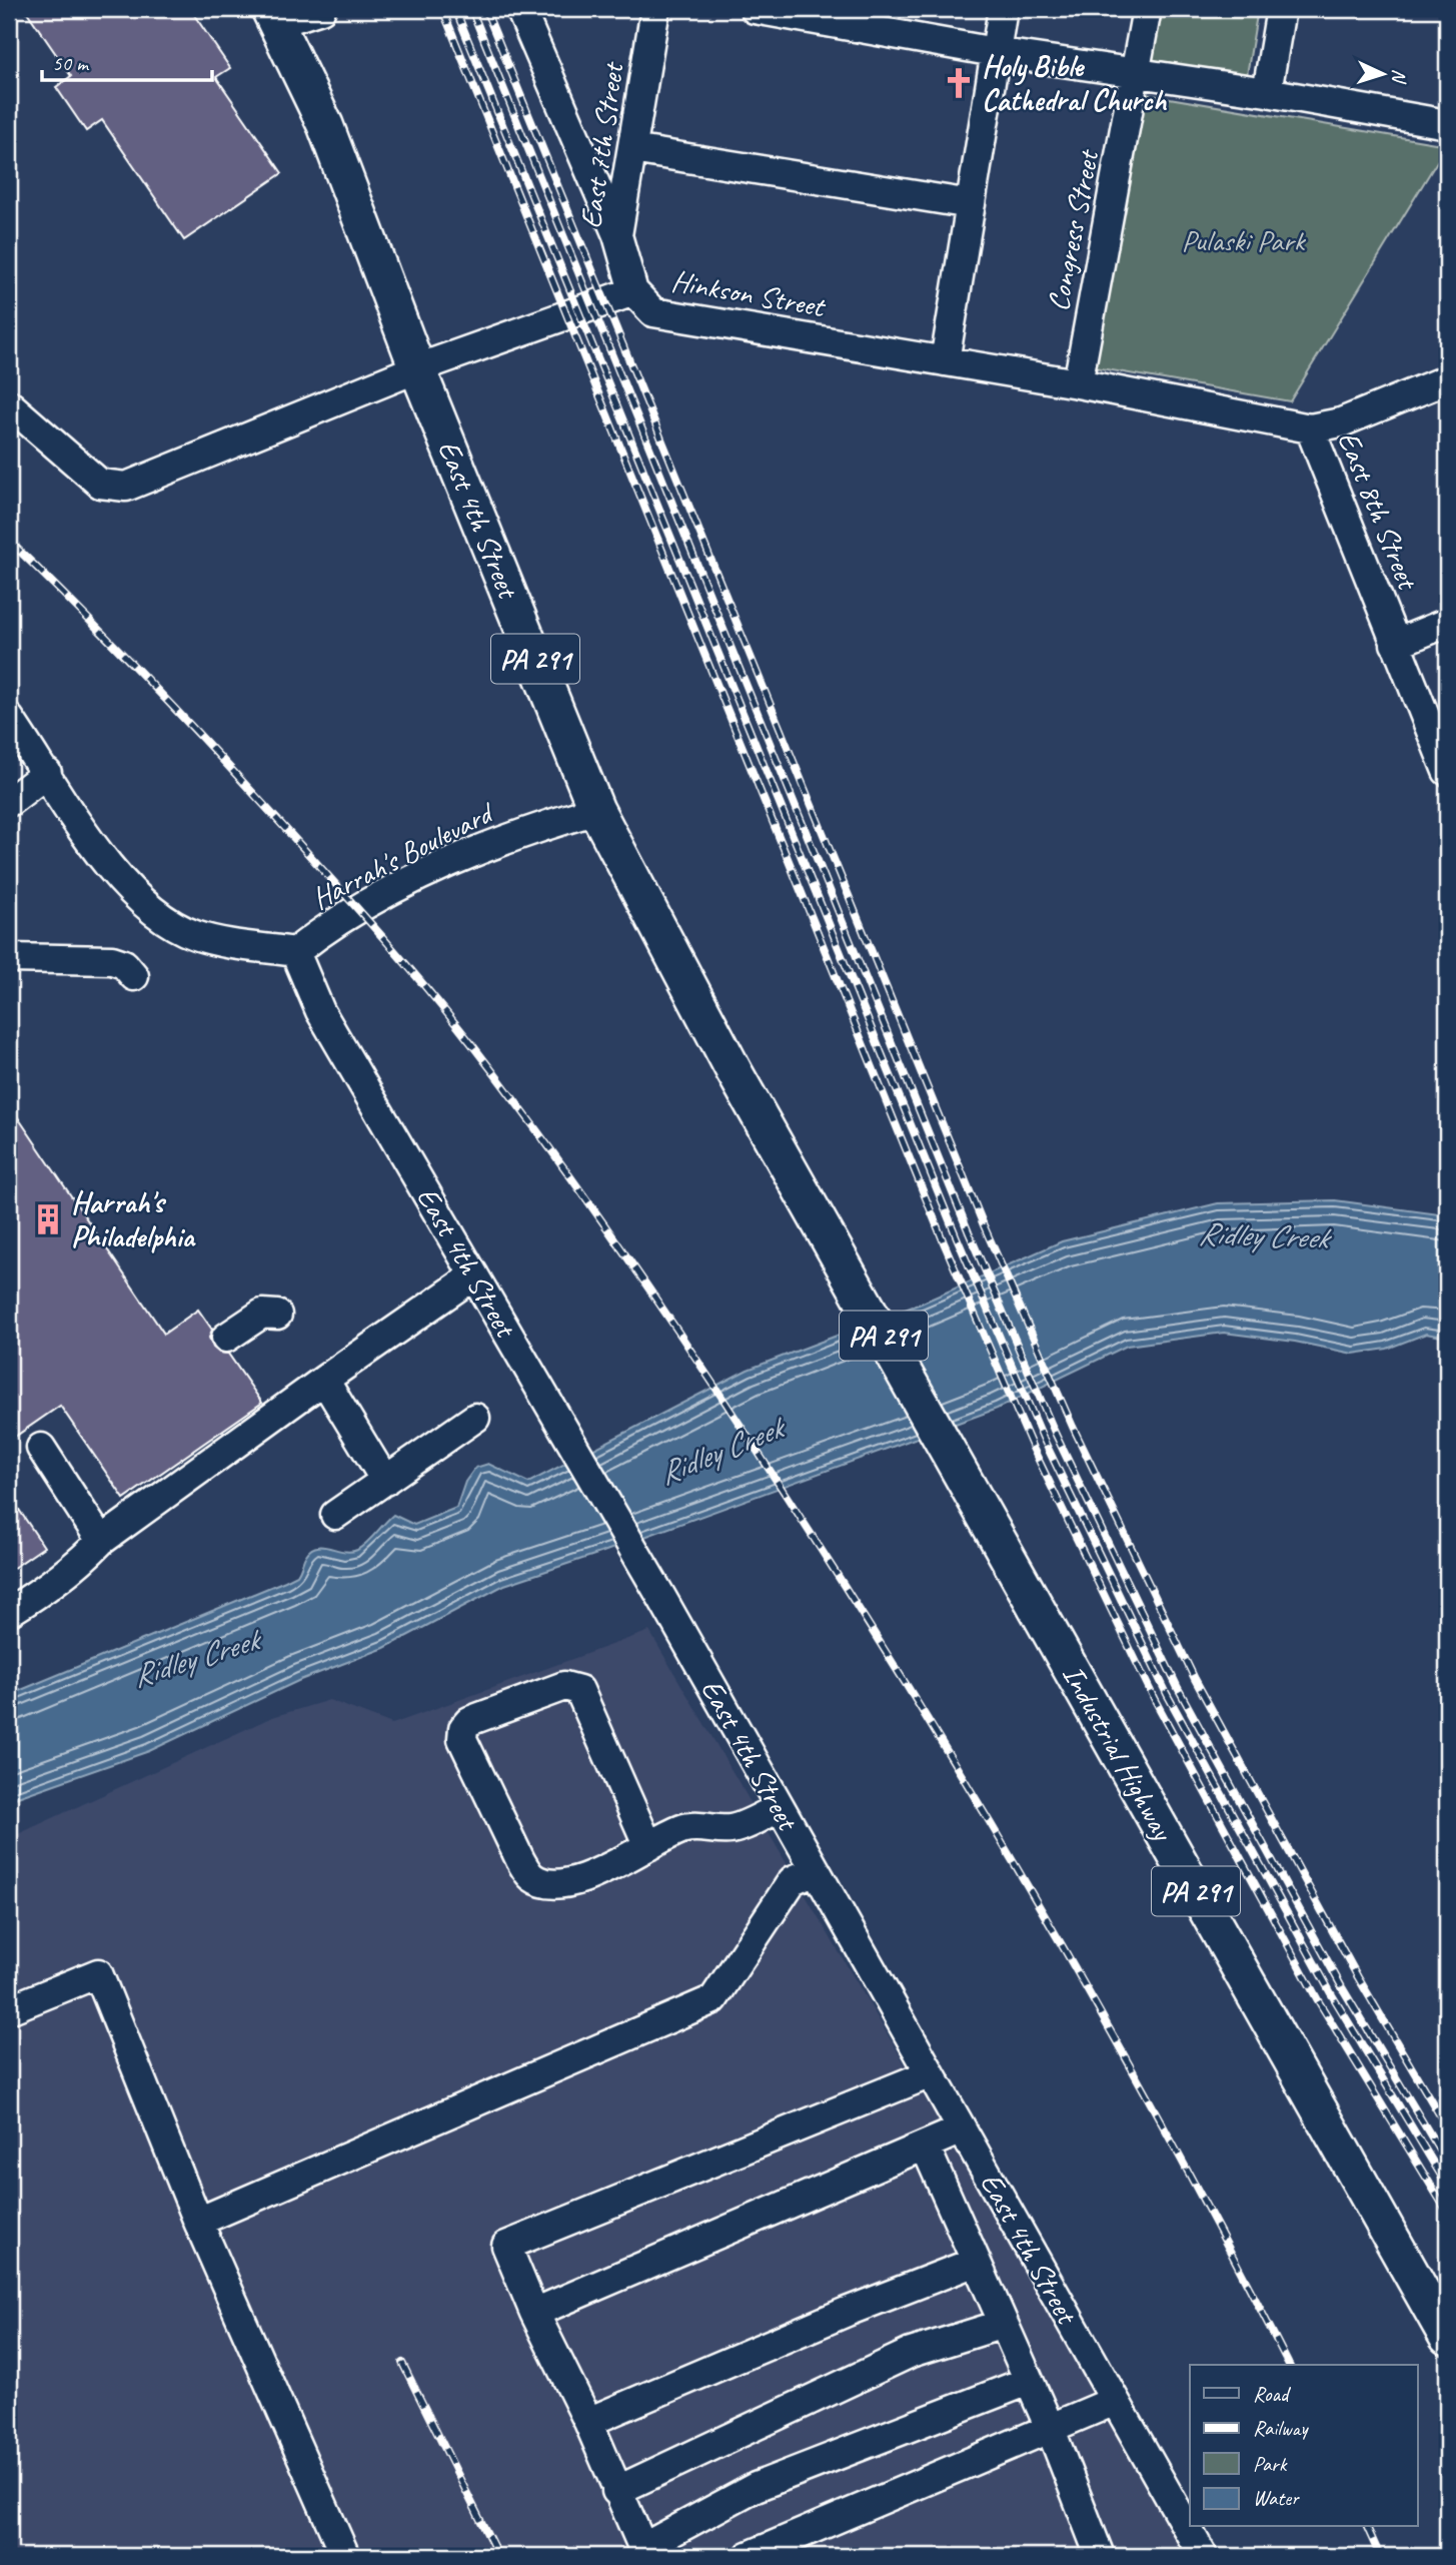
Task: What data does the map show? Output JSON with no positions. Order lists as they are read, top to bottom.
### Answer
{
  "streets": {
    "main road": ["East 4th Street", "PA 291", "Industrial Highway"],
    "street": [
      "East 7th Street",
      "Congress Street",
      "Hinkson Street",
      "East 8th Street",
      "Harrah's Boulevard"
    ]
  },
  "crossings": [
    ["East 7th Street", "Hinkson Street"],
    ["Congress Street", "Hinkson Street"],
    ["Hinkson Street", "East 8th Street"],
    ["Hinkson Street", "East 4th Street"],
    ["East 4th Street", "Harrah's Boulevard"],
    ["East 4th Street", "Industrial Highway"]
  ],
  "water": ["Ridley Creek"],
  "parks": ["Pulaski Park"],
  "places": {
    "church": ["Holy Bible Cathedral Church"],
    "building": ["Harrah's Philadelphia"]
  },
  "legend": [
    "Road",
    "Railway",
    "Park",
    "Water"
  ],
  "scale_bar": "50 m",
  "north": "right"
}
